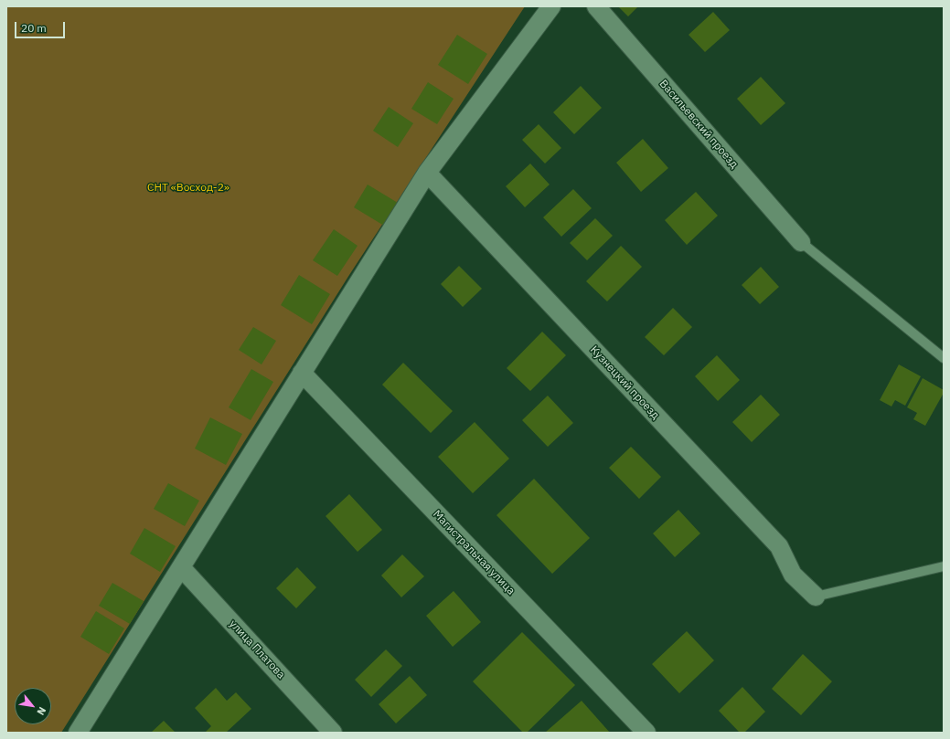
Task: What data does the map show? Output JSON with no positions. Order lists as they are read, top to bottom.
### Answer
{
  "streets": {
    "street": [
      "Васильевский проезд",
      "Кузнецкий проезд",
      "Магистральная улица",
      "улица Платова"
    ]
  },
  "parks": ["СНТ «Восход-2»"],
  "scale_bar": "20 m",
  "north": "bottom right"
}
